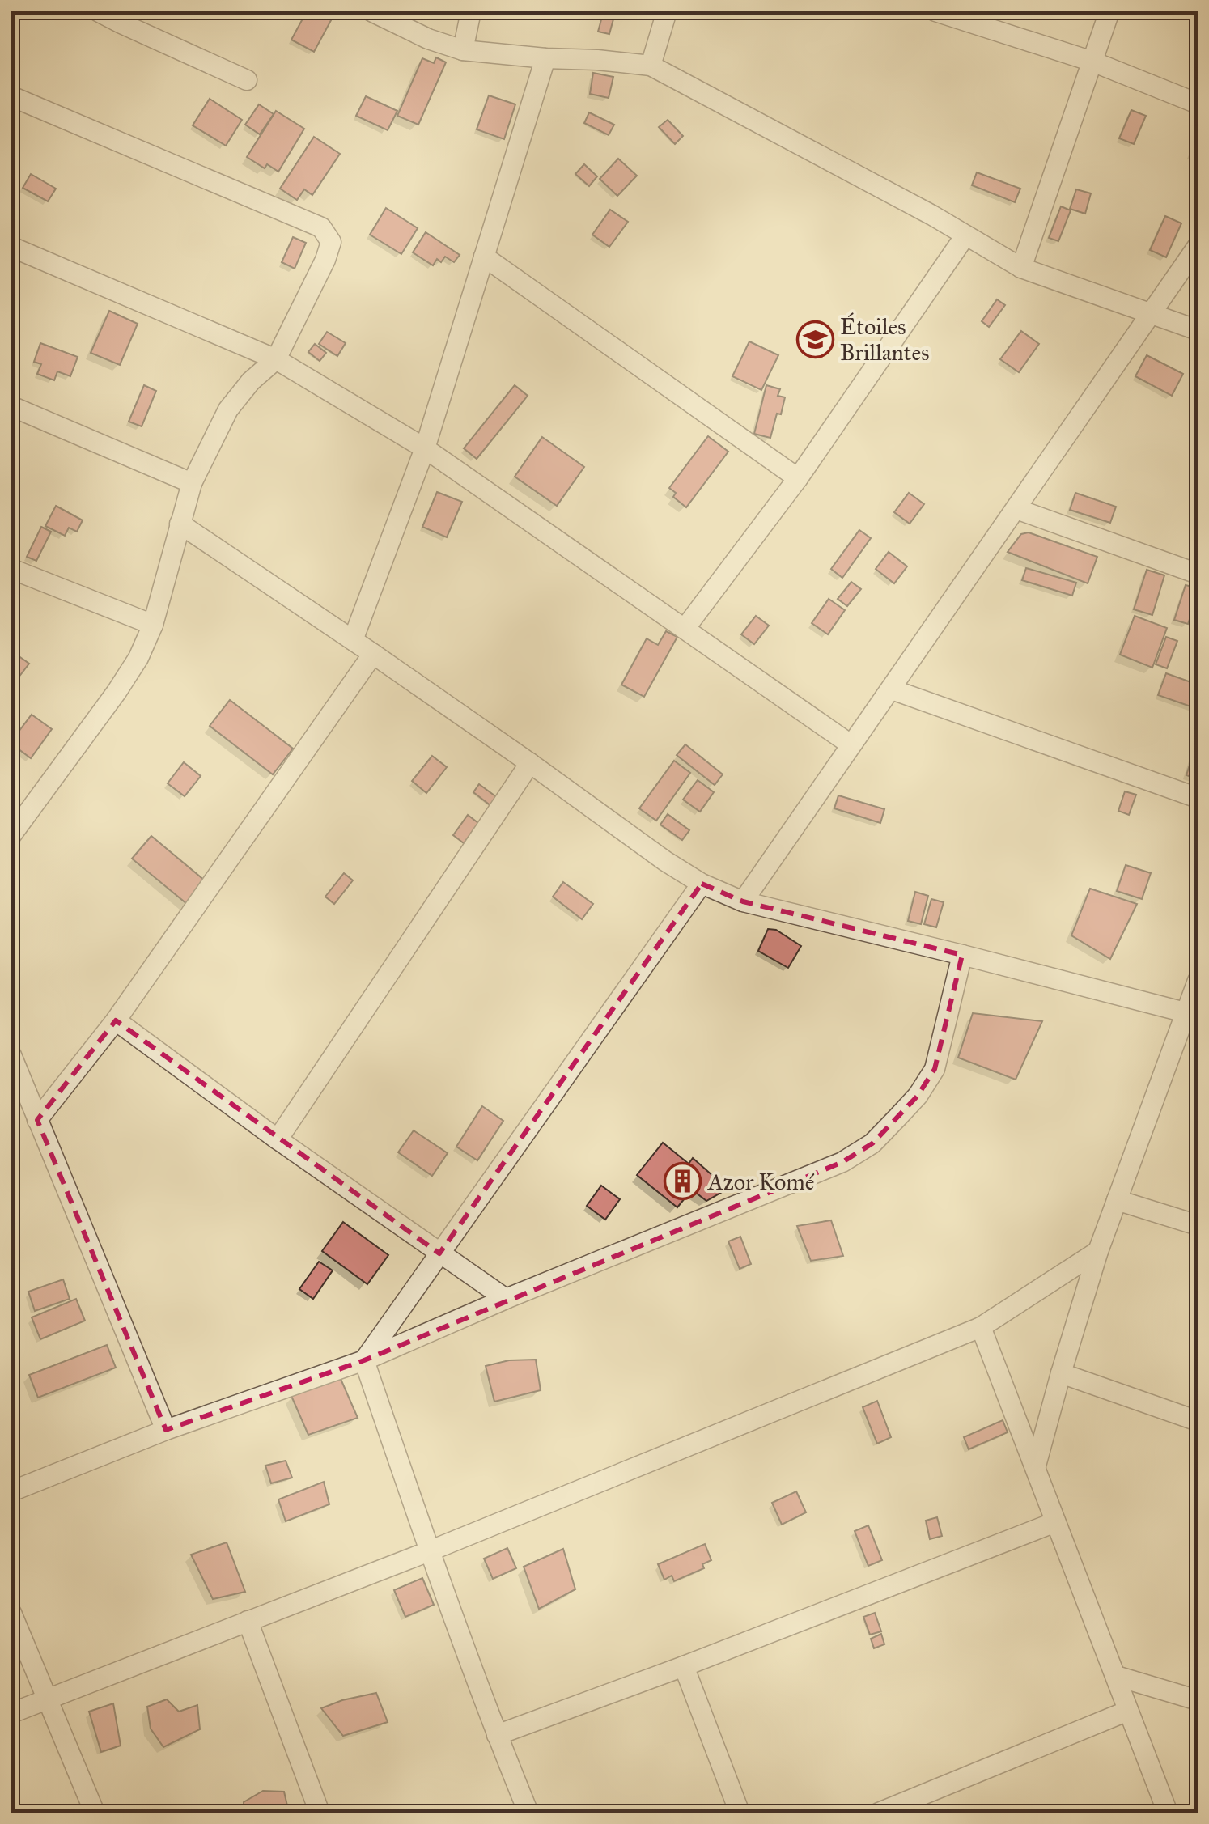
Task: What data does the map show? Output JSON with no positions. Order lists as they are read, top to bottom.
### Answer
{
  "places": {
    "school or university": ["Étoiles Brillantes"],
    "building": ["Azor Komé"]
  }
}
